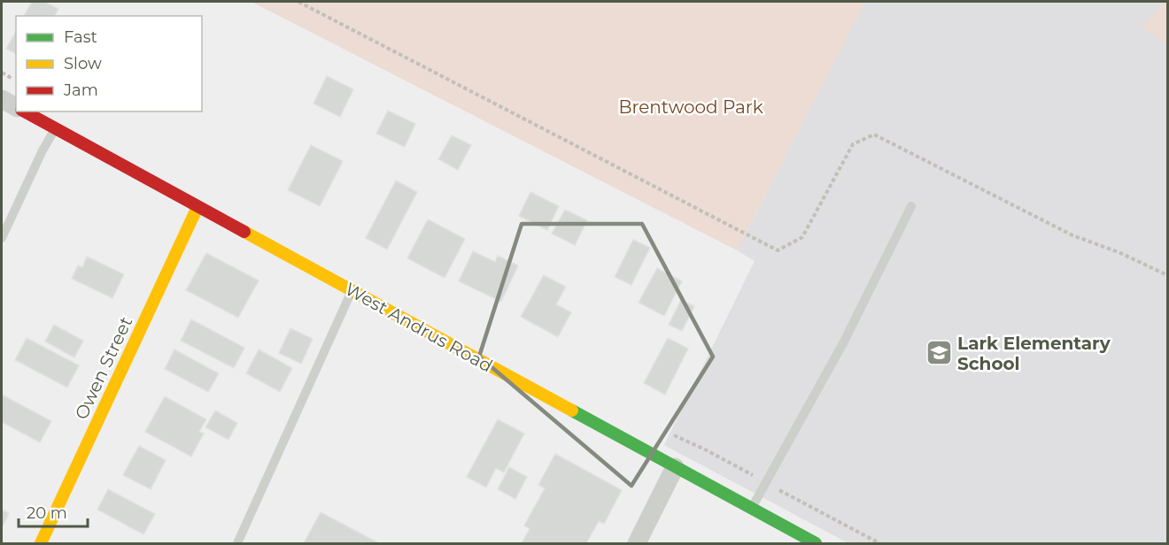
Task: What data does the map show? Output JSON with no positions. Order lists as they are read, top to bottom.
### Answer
{
  "streets": {
    "street": ["West Andrus Road", "Owen Street"]
  },
  "crossings": [
    ["West Andrus Road", "Owen Street"]
  ],
  "parks": ["Brentwood Park"],
  "places": {
    "school or university": ["Lark Elementary School"]
  },
  "legend": ["Fast", "Slow", "Jam"],
  "scale_bar": "20 m"
}
